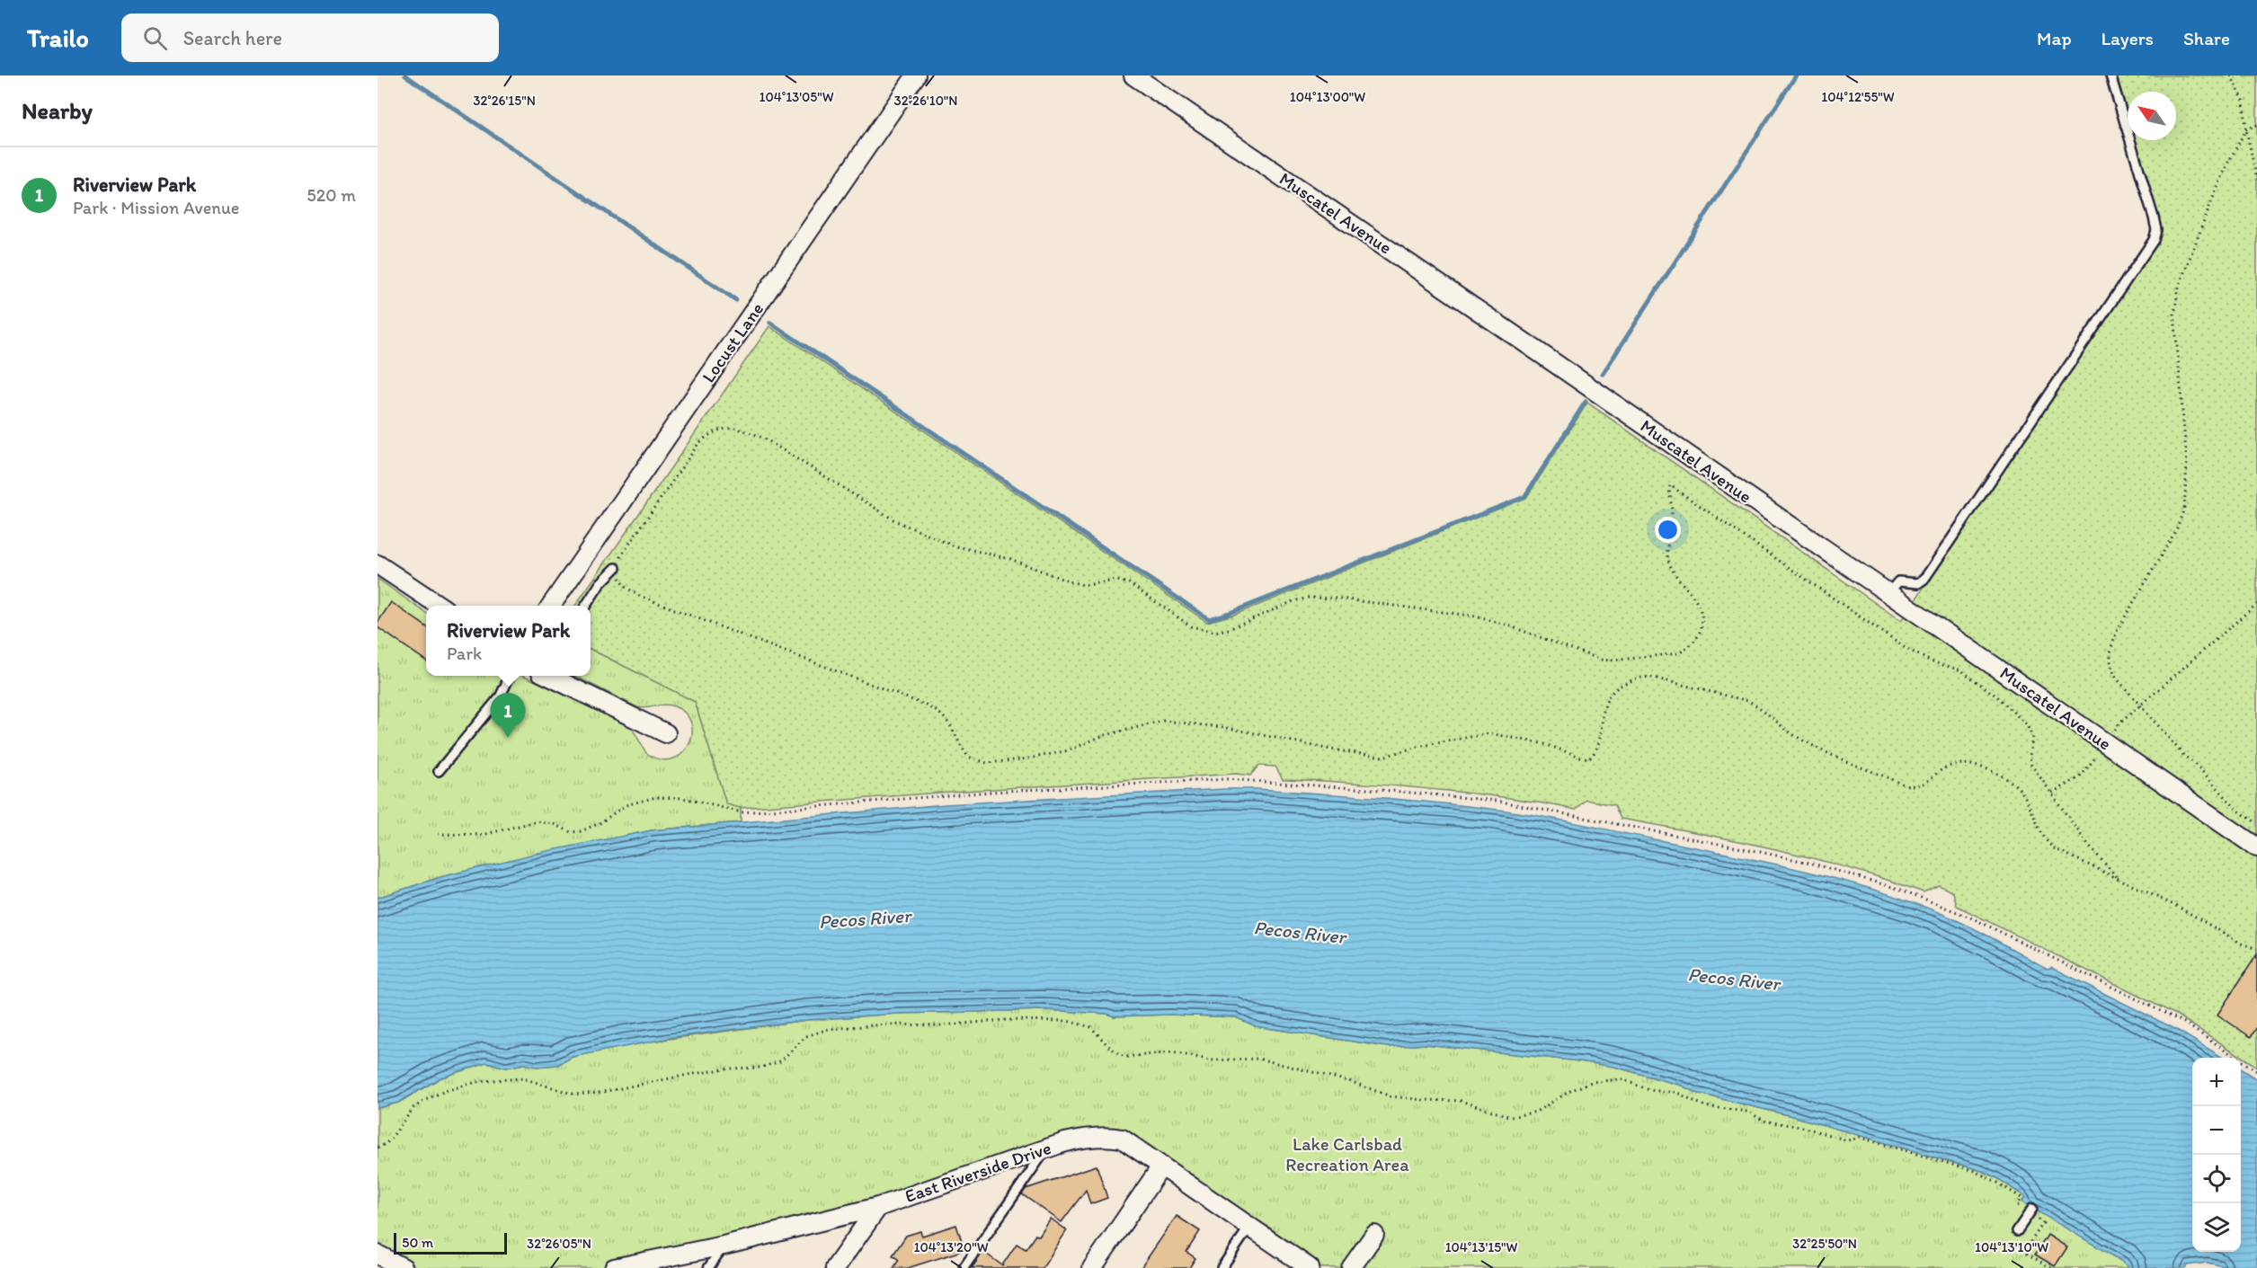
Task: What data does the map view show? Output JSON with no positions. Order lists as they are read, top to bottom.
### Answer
{
  "streets": {
    "street": ["Muscatel Avenue", "Locust Lane", "East Riverside Drive"]
  },
  "water": ["Pecos River"],
  "parks": ["Lake Carlsbad Recreation Area"],
  "scale_bar": "50 m",
  "north": "top left",
  "page": {
    "header": "Trailo",
    "search": "Search here",
    "nav": ["Map", "Layers", "Share"],
    "heading": "Nearby",
    "list": [
      {
        "mark": "1",
        "name": "Riverview Park",
        "note": "Park · Mission Avenue",
        "value": "520 m"
      }
    ],
    "popup": ["Riverview Park", "Park"],
    "pins": "1",
    "map_buttons": ["+", "−"],
    "scale": "50 m"
  },
  "coordinates": [
    "104°13'05\"W",
    "104°13'00\"W",
    "104°12'55\"W",
    "32°26'15\"N",
    "32°26'10\"N",
    "32°26'05\"N",
    "32°25'50\"N",
    "104°13'20\"W",
    "104°13'15\"W",
    "104°13'10\"W"
  ]
}
